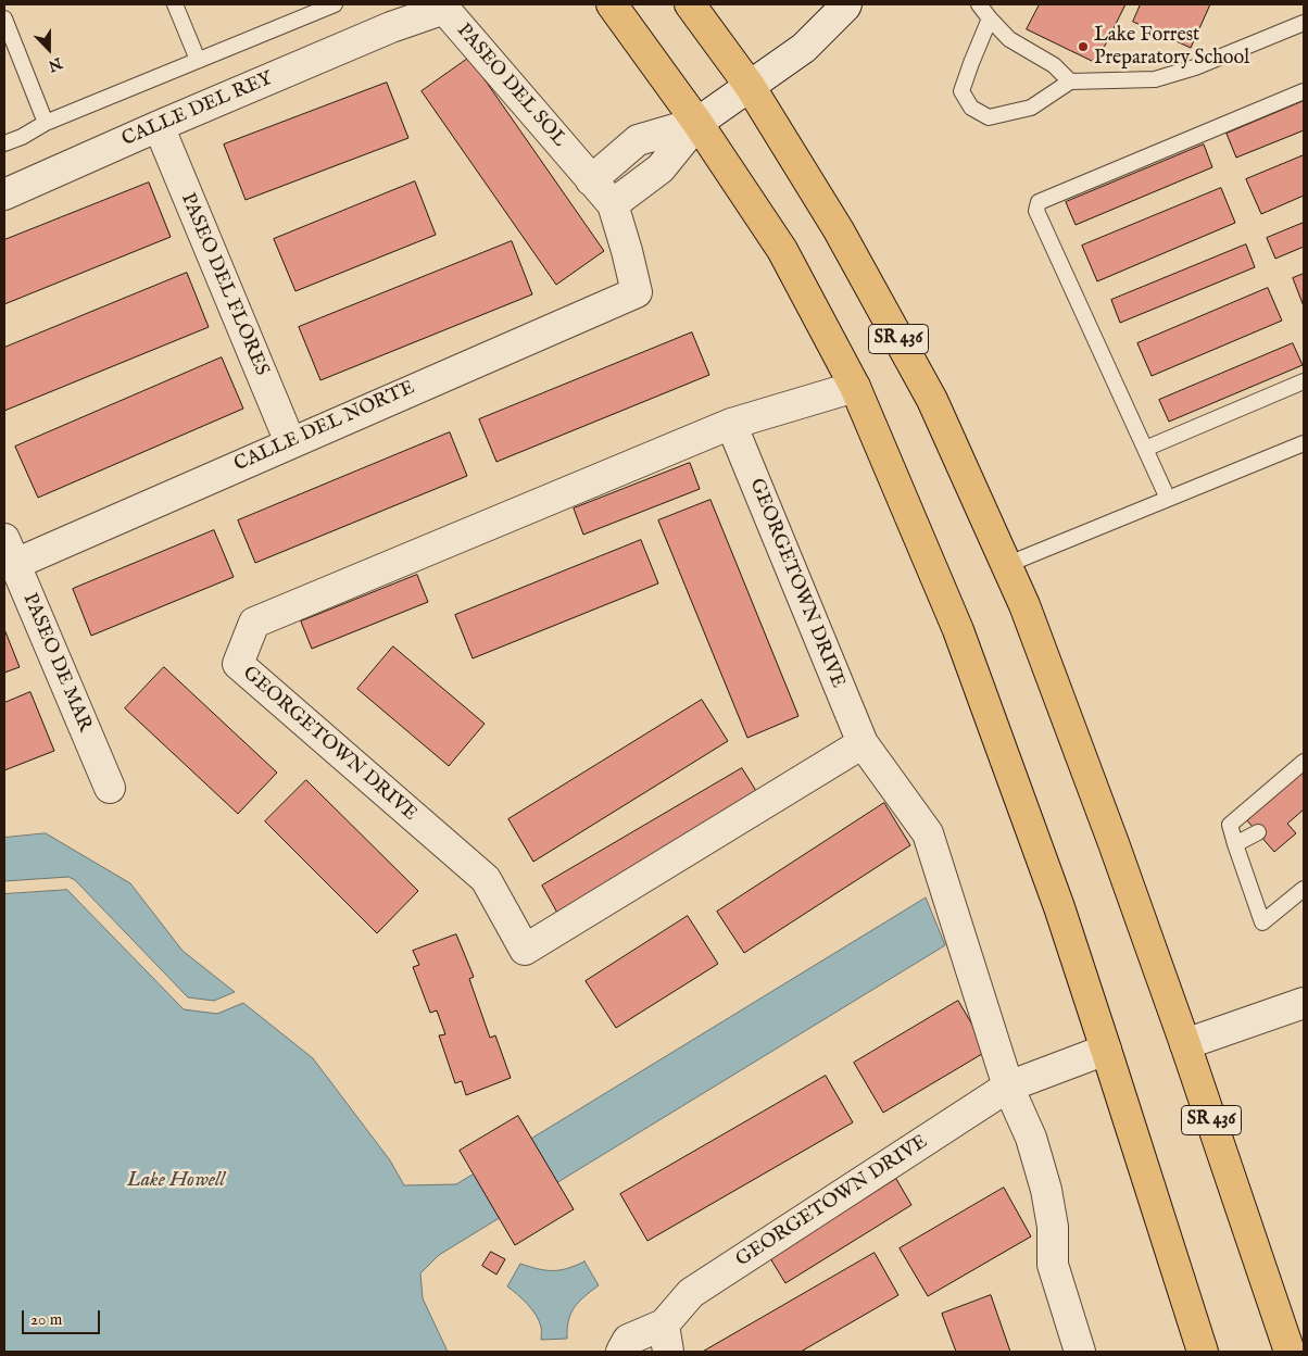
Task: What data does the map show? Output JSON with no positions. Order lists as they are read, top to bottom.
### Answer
{
  "streets": {
    "main road": ["SR 436"],
    "street": [
      "PASEO DEL SOL",
      "CALLE DEL REY",
      "PASEO DEL FLORES",
      "CALLE DEL NORTE",
      "GEORGETOWN DRIVE",
      "PASEO DE MAR"
    ]
  },
  "crossings": [
    ["PASEO DEL SOL", "CALLE DEL REY"],
    ["PASEO DEL SOL", "CALLE DEL NORTE"],
    ["CALLE DEL REY", "PASEO DEL FLORES"],
    ["PASEO DEL FLORES", "CALLE DEL NORTE"],
    ["SR 436", "GEORGETOWN DRIVE"],
    ["CALLE DEL NORTE", "PASEO DE MAR"]
  ],
  "water": ["Lake Howell"],
  "places": ["Lake Forrest Preparatory School"],
  "scale_bar": "20 m",
  "north": "bottom"
}
